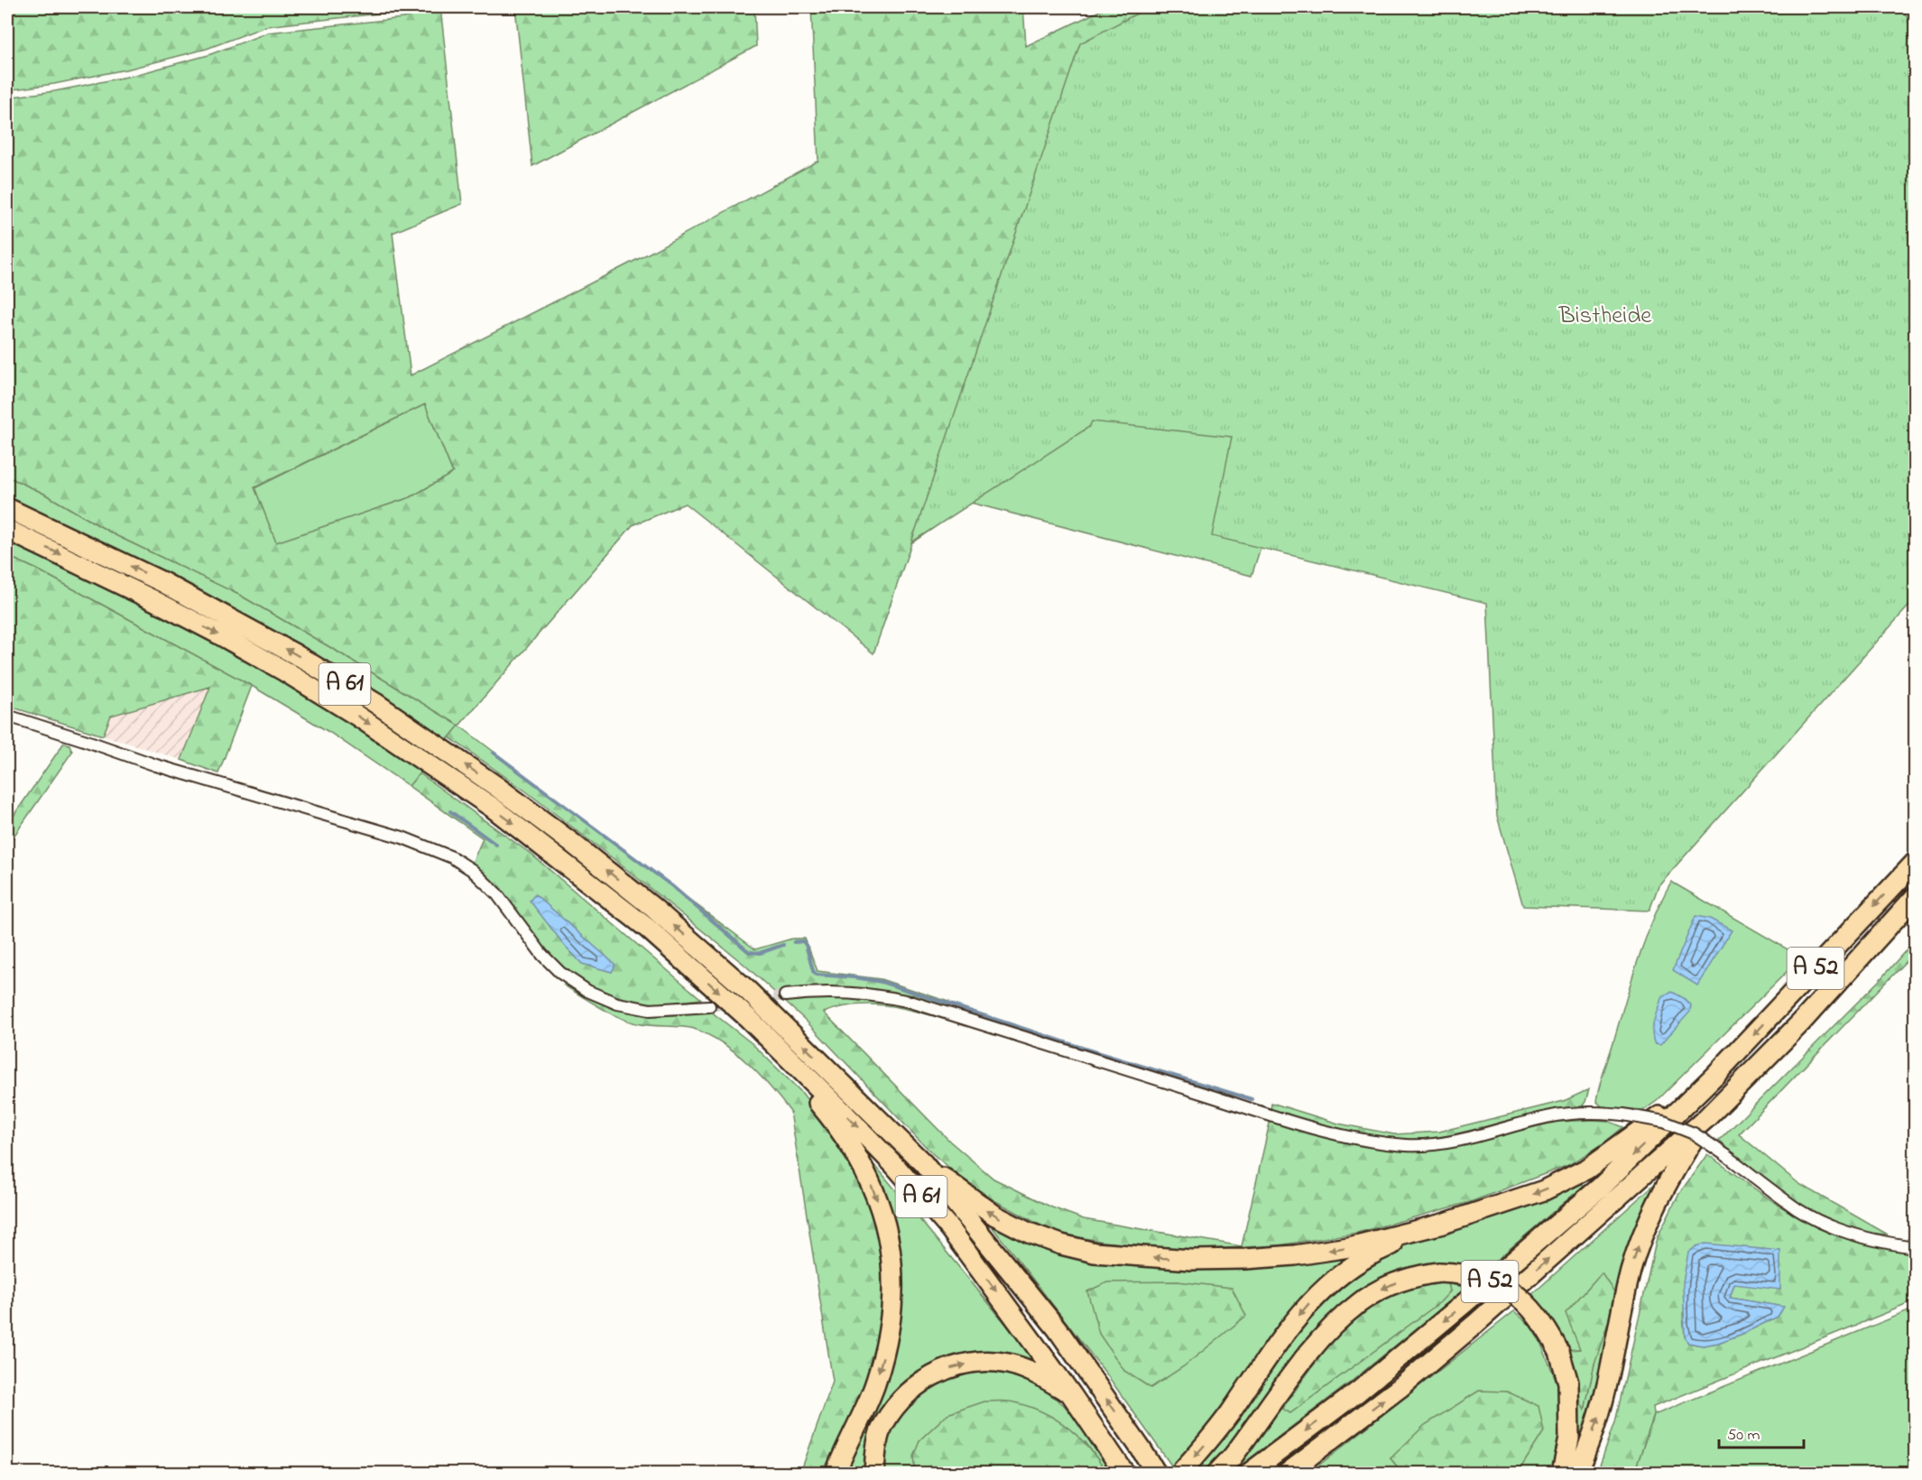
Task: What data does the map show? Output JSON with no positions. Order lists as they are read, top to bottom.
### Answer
{
  "streets": {
    "highway": ["A 61", "A 52"]
  },
  "parks": ["Bistheide"],
  "scale_bar": "50 m"
}
